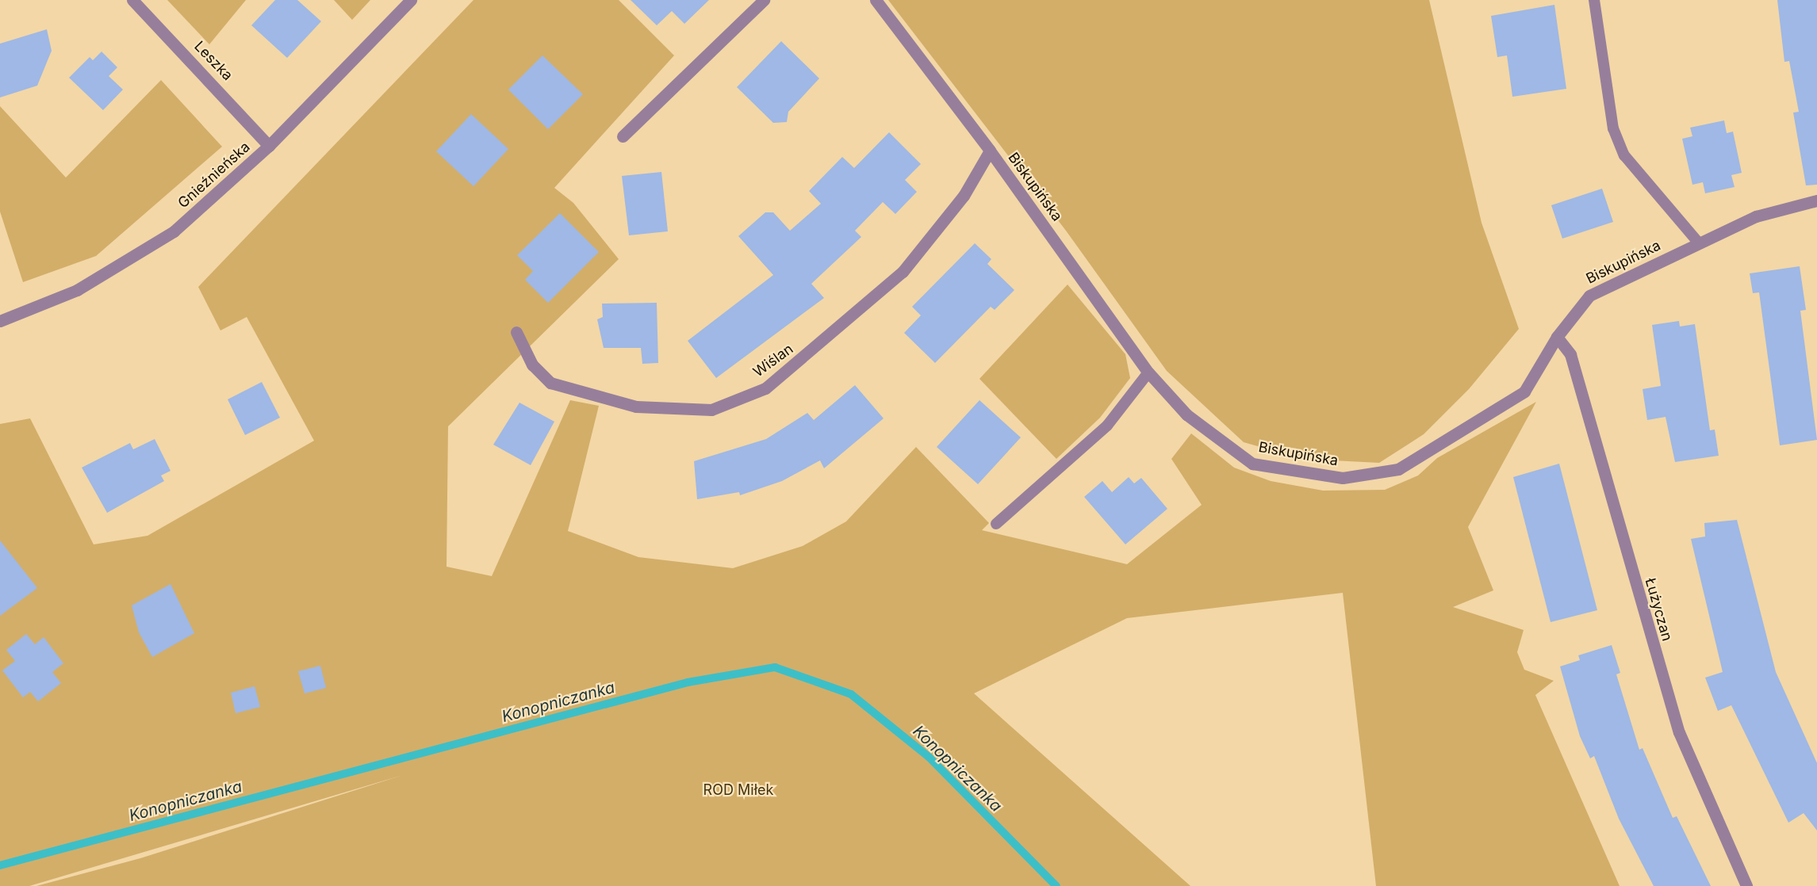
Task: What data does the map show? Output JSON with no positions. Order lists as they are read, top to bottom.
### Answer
{
  "streets": {
    "street": [
      "Leszka",
      "Gnieźnieńska",
      "Biskupińska",
      "Wiślan",
      "Łużyczan"
    ]
  },
  "crossings": [
    ["Leszka", "Gnieźnieńska"],
    ["Biskupińska", "Wiślan"],
    ["Biskupińska", "Łużyczan"]
  ],
  "water": ["Konopniczanka"],
  "parks": ["ROD Miłek"]
}
